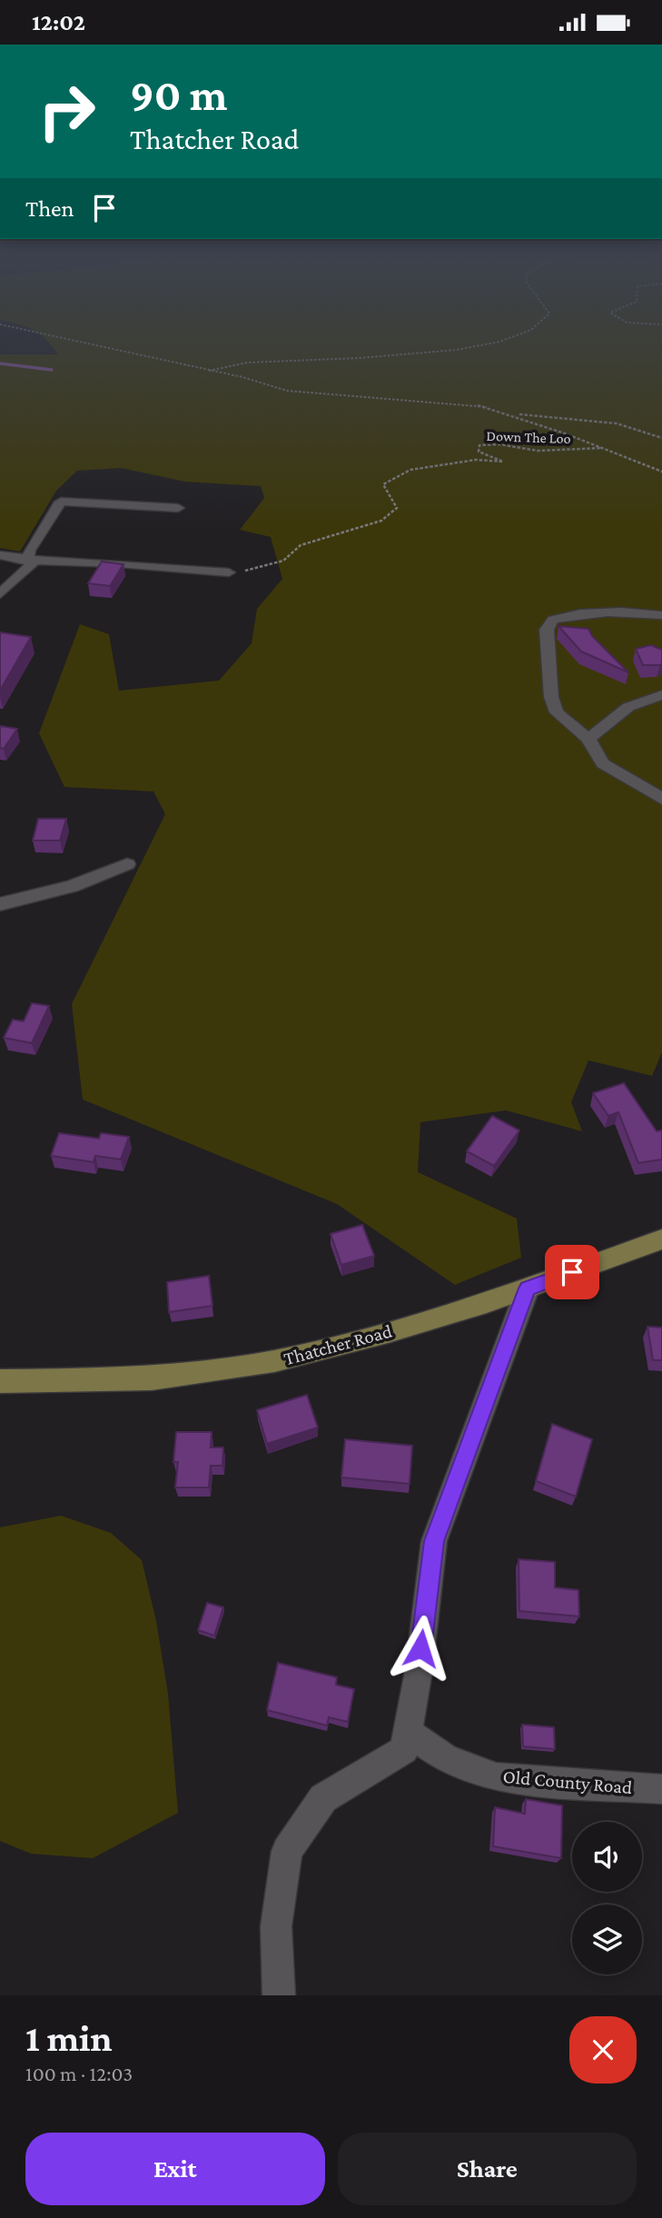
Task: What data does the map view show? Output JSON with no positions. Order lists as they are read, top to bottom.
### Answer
{
  "streets": {
    "main road": ["Thatcher Road"],
    "street": ["Old County Road"],
    "path": ["Down The Loo"]
  },
  "page": {
    "status": "12:02",
    "turn": ["90 m", "Thatcher Road"],
    "then": "Then",
    "heading": ["1 min", "100 m · 12:03"],
    "buttons": ["Exit", "Share"]
  }
}
